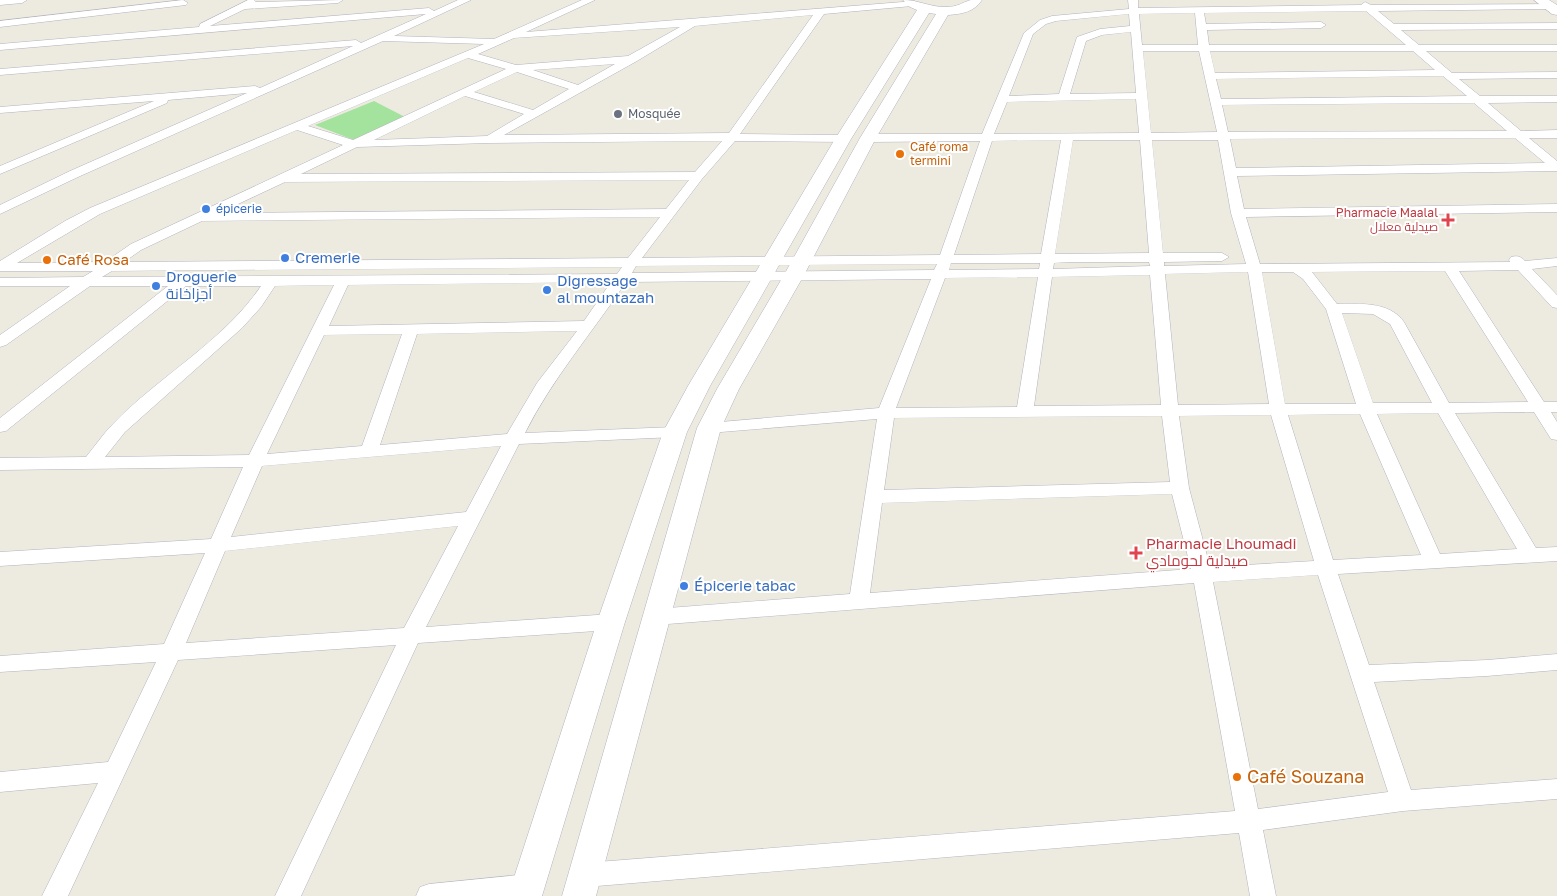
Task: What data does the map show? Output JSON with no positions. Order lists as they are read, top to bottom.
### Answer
{
  "places": {
    "other": [
      "Mosquée",
      "Café roma termini",
      "épicerie",
      "Cremerie",
      "Café Rosa",
      "Droguerie أجزاخانة",
      "Digressage al mountazah",
      "Épicerie tabac",
      "Café Souzana"
    ],
    "health": ["Pharmacie Maalal صيدلية معلال", "Pharmacie Lhoumadi صيدلية لحومادي"]
  }
}
